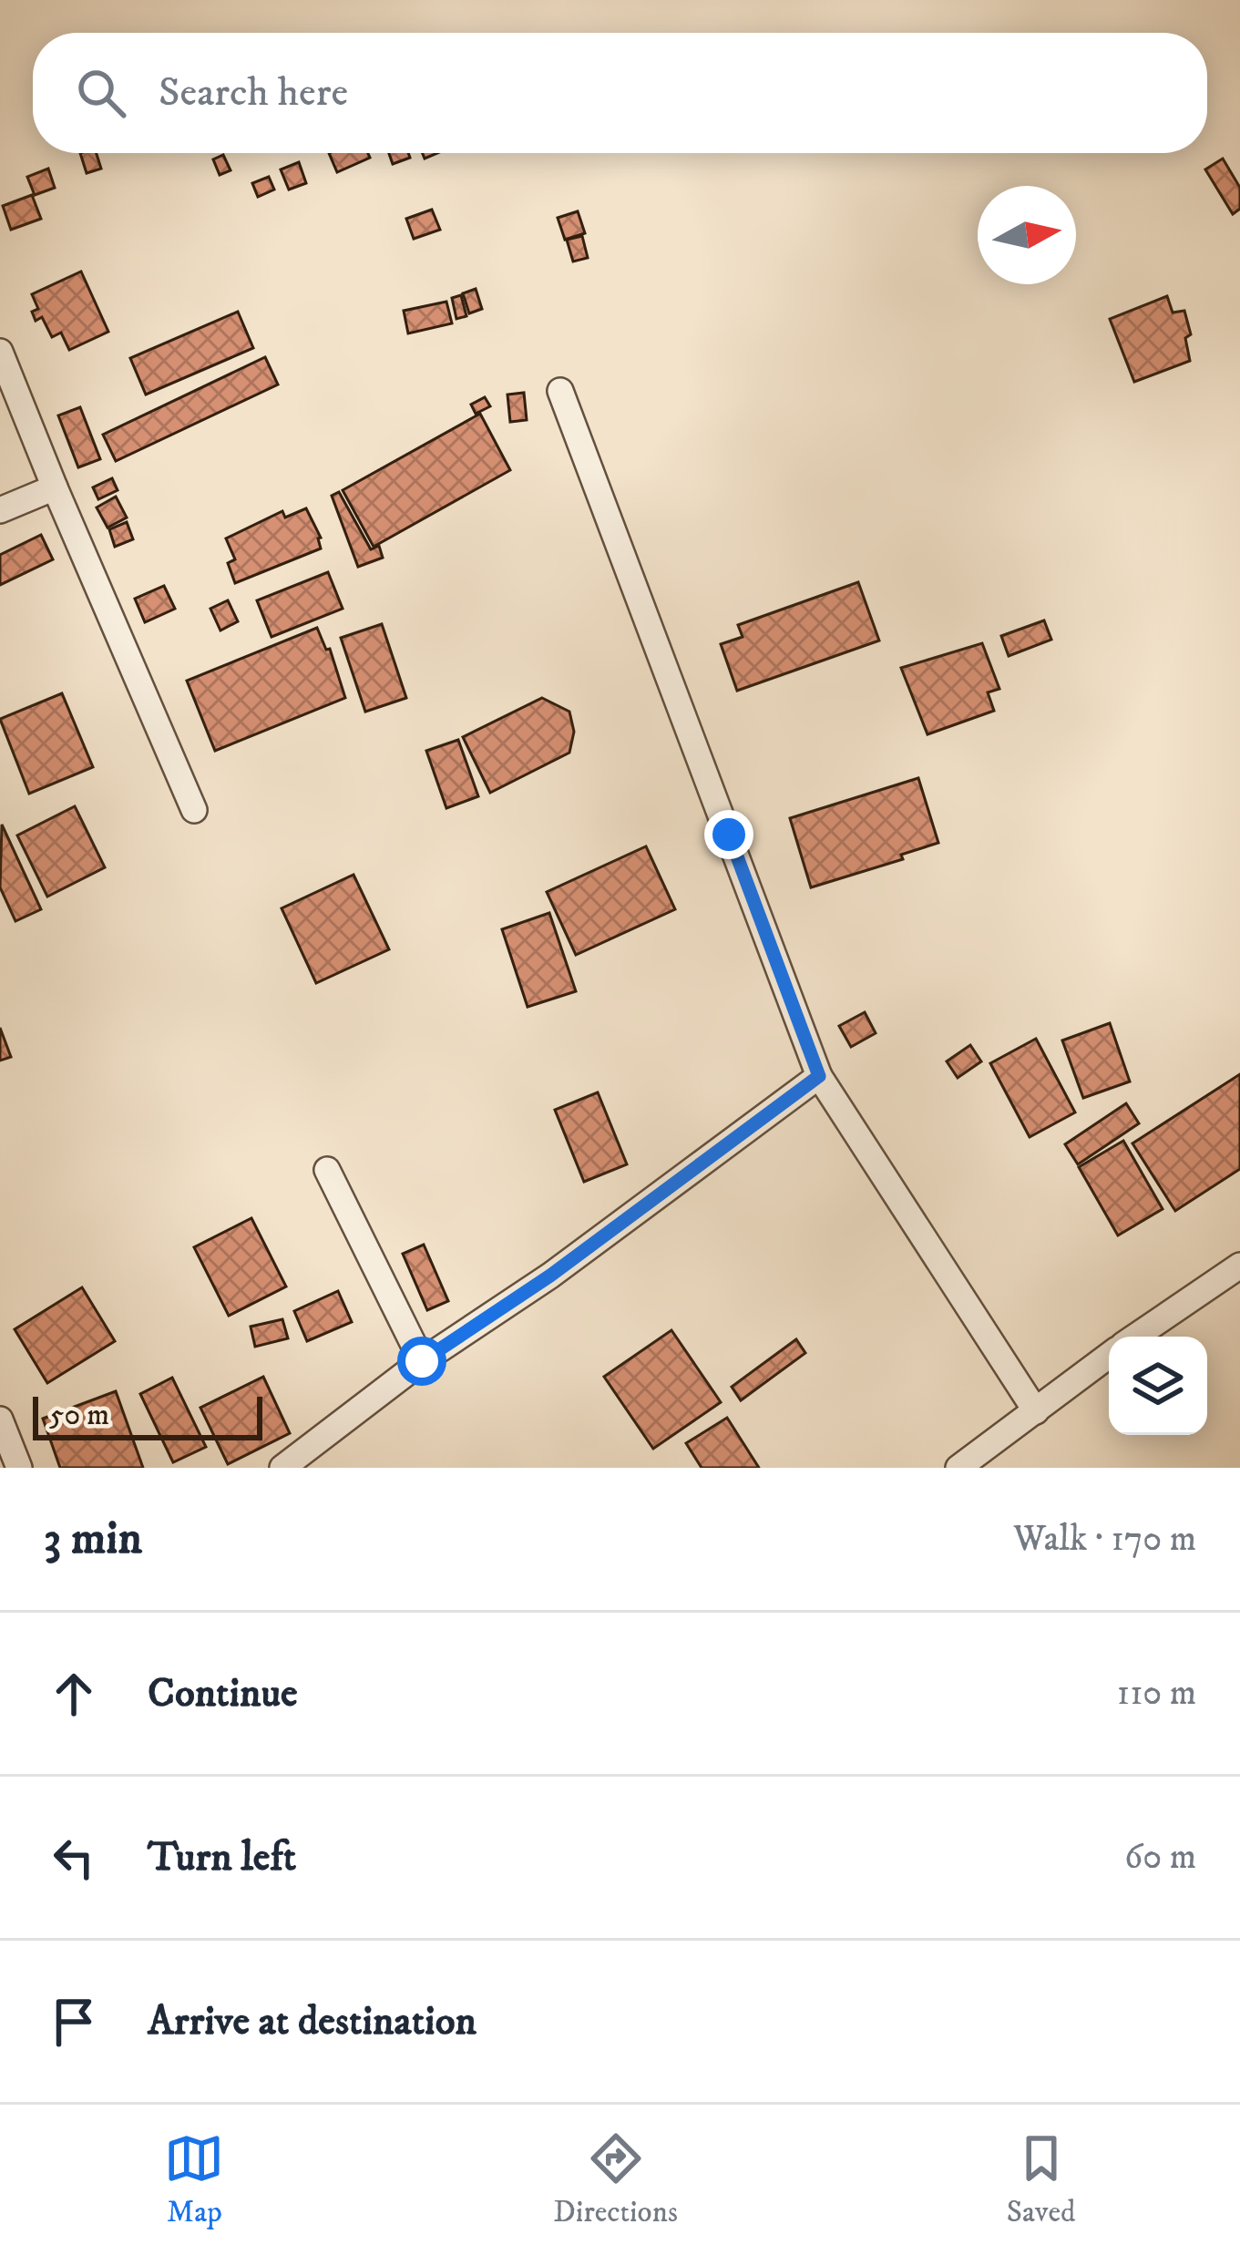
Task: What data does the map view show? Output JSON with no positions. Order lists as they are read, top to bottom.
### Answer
{
  "scale_bar": "50 m",
  "north": "right",
  "page": {
    "search": "Search here",
    "scale": "50 m",
    "heading": ["3 min", "Walk · 170 m"],
    "list": [
      ["Continue", "110 m"],
      ["Turn left", "60 m"],
      "Arrive at destination"
    ],
    "nav": ["Map", "Directions", "Saved"]
  }
}
